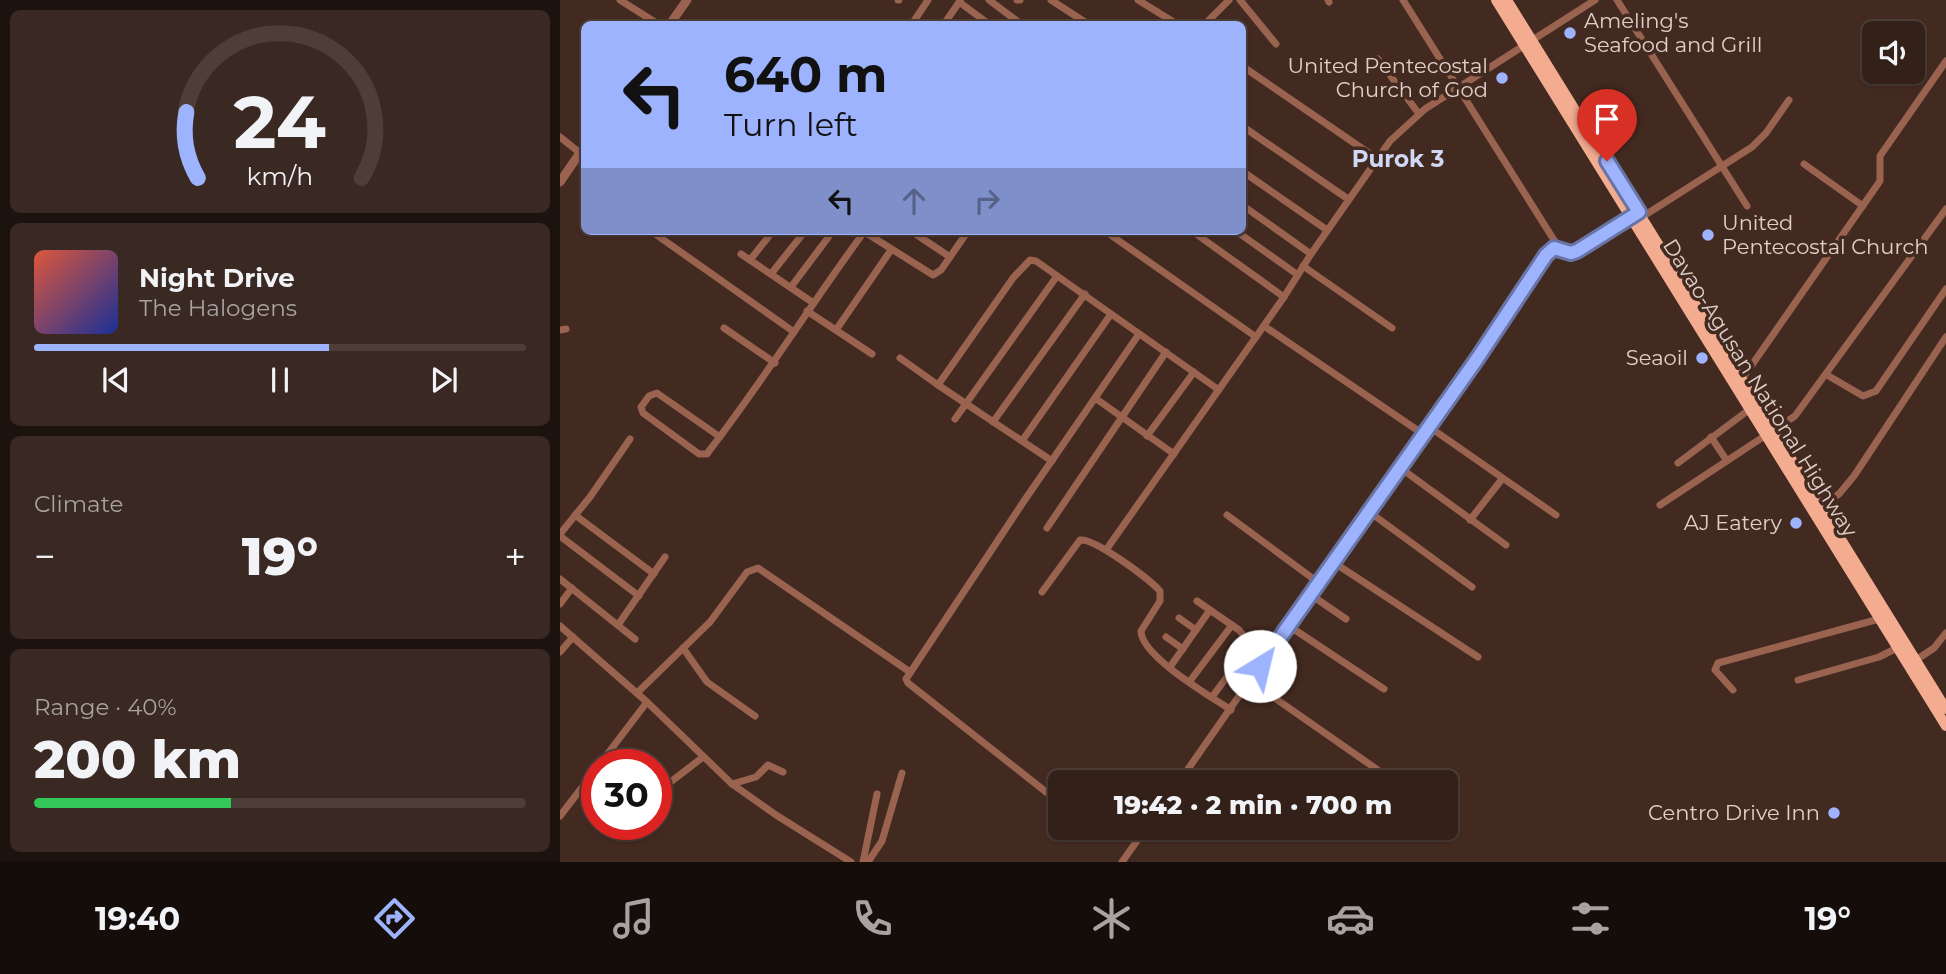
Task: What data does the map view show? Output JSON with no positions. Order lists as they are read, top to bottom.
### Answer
{
  "streets": {
    "highway": ["Davao-Agusan National Highway"]
  },
  "districts": ["Purok 3"],
  "places": [
    "Ameling's Seafood and Grill",
    "United Pentecostal Church of God",
    "United Pentecostal Church",
    "Seaoil",
    "AJ Eatery",
    "Centro Drive Inn"
  ],
  "page": {
    "turn": ["640 m", "Turn left"],
    "song": ["Night Drive", "The Halogens"],
    "tile": [
      "Climate",
      ["Range · 40%", "200 km"]
    ],
    "heat": ["−", "19°", "+"],
    "limit": "30",
    "trip": "19:42 · 2 min · 700 m",
    "tabs": ["19:40", "19°"],
    "gauge": ["24", "km/h"]
  }
}
